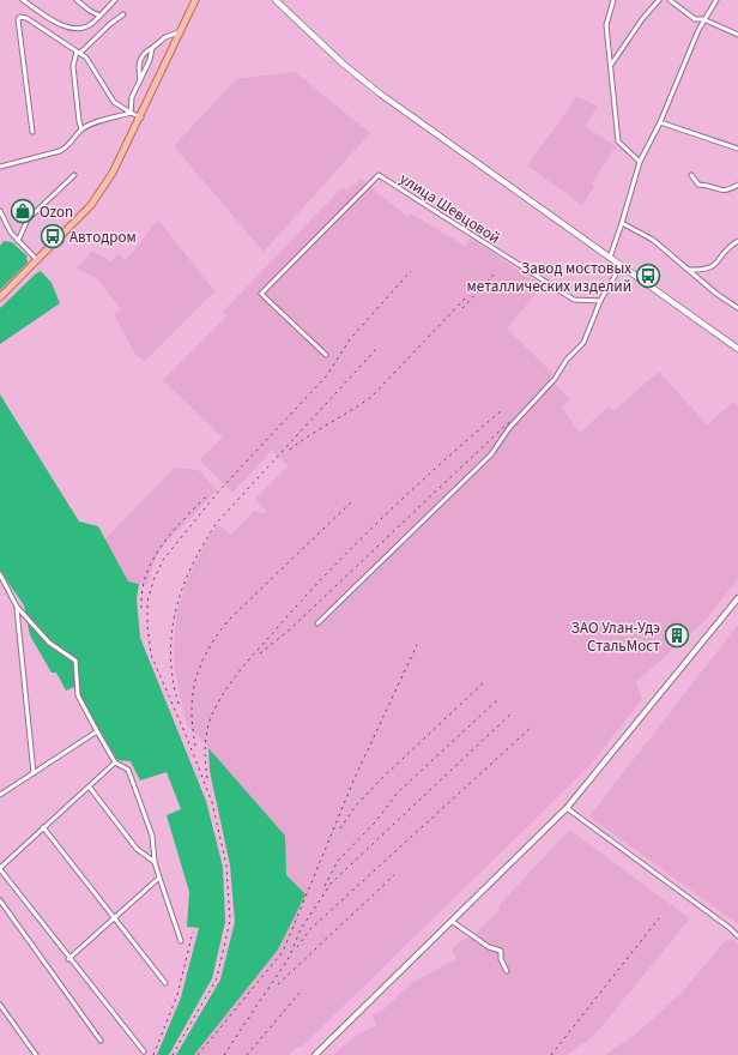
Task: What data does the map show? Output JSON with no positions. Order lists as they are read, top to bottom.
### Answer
{
  "streets": {
    "street": ["улица Шевцовой"]
  },
  "places": {
    "shop": ["Ozon"],
    "bus stop": ["Автодром", "Завод мостовых металлических изделий"],
    "building": ["ЗАО Улан-Удэ СтальМост"]
  }
}
